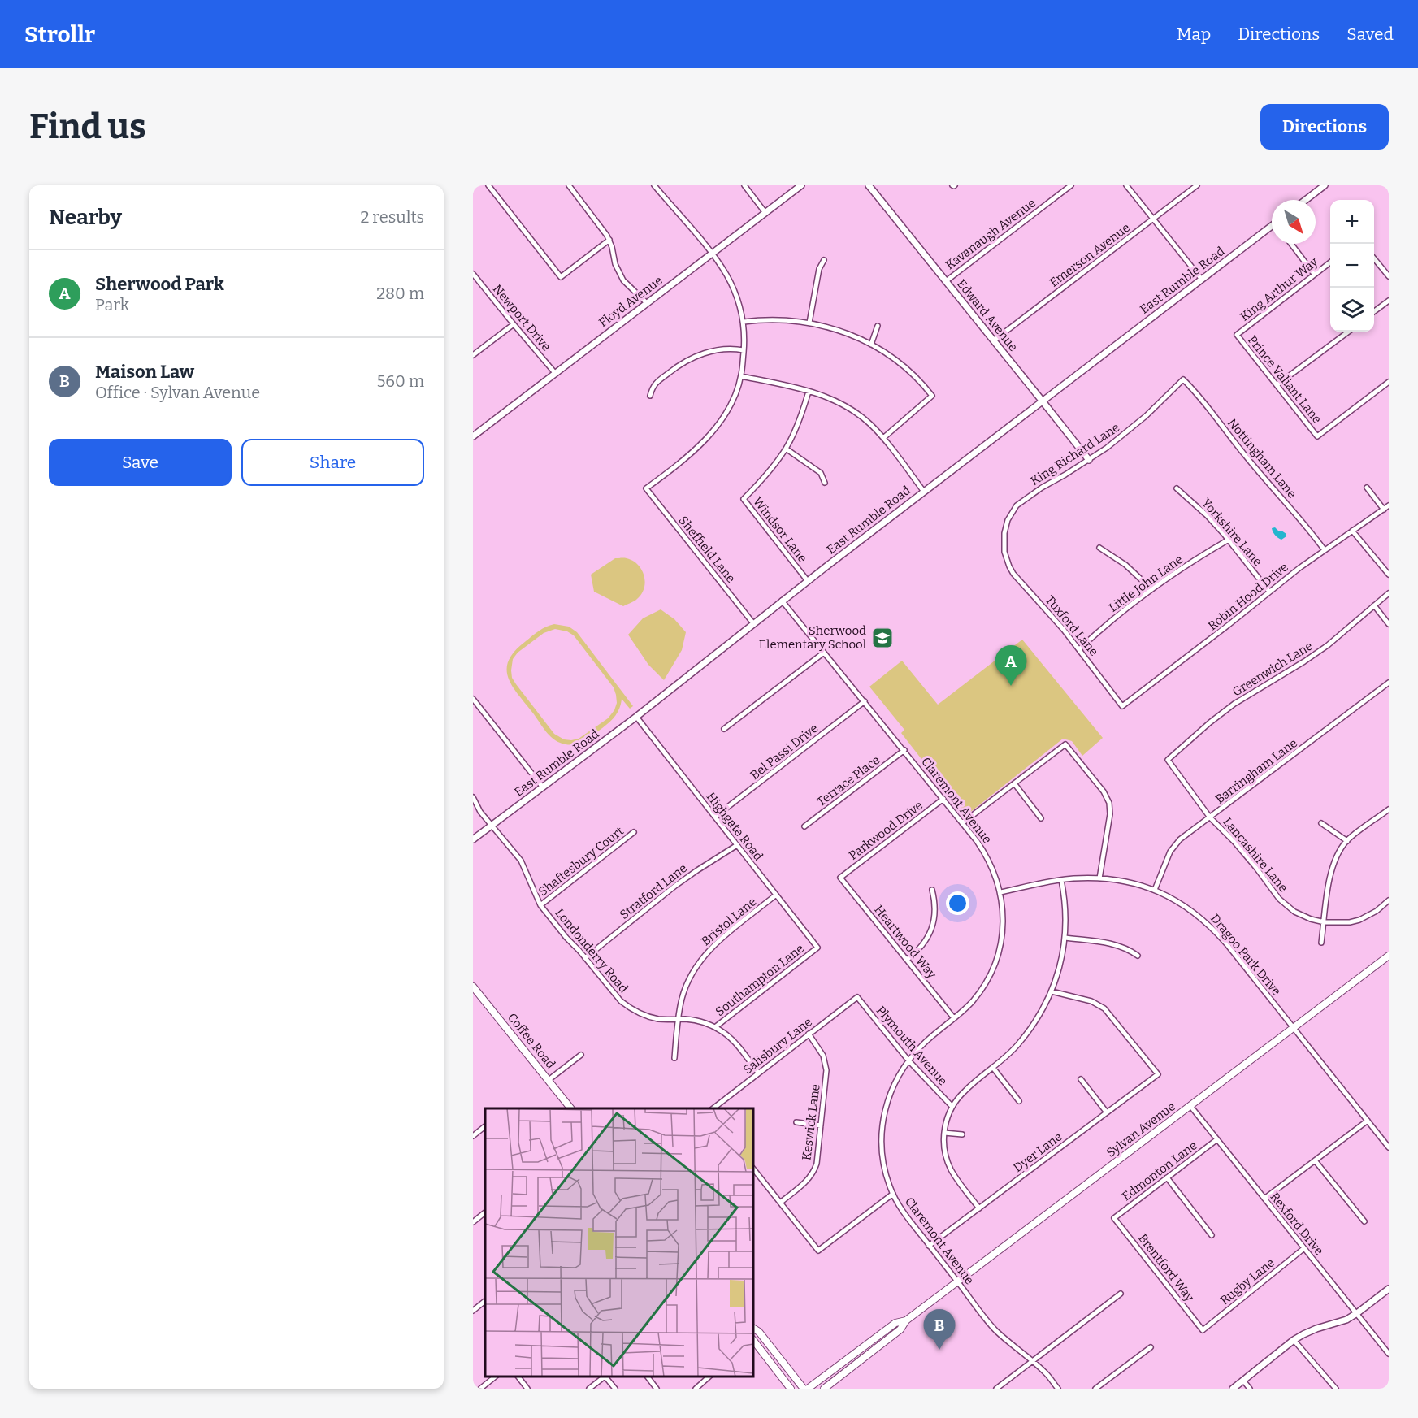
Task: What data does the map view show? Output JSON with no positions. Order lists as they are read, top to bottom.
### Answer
{
  "streets": {
    "main road": ["Coffee Road", "Sylvan Avenue"],
    "street": [
      "Kavanaugh Avenue",
      "Emerson Avenue",
      "East Rumble Road",
      "King Arthur Way",
      "Floyd Avenue",
      "Edward Avenue",
      "Newport Drive",
      "Prince Valiant Lane",
      "King Richard Lane",
      "Nottingham Lane",
      "Windsor Lane",
      "Yorkshire Lane",
      "Sheffield Lane",
      "Little John Lane",
      "Robin Hood Drive",
      "Tuxford Lane",
      "Greenwich Lane",
      "Bel Passi Drive",
      "Barringham Lane",
      "Terrace Place",
      "Claremont Avenue",
      "Highgate Road",
      "Parkwood Drive",
      "Lancashire Lane",
      "Shaftesbury Court",
      "Stratford Lane",
      "Bristol Lane",
      "Heartwood Way",
      "Londonderry Road",
      "Dragoo Park Drive",
      "Southampton Lane",
      "Salisbury Lane",
      "Plymouth Avenue",
      "Keswick Lane",
      "Dyer Lane",
      "Edmonton Lane",
      "Rexford Drive",
      "Brentford Way",
      "Rugby Lane"
    ]
  },
  "crossings": [
    ["Kavanaugh Avenue", "Edward Avenue"],
    ["Emerson Avenue", "Edward Avenue"],
    ["East Rumble Road", "Edward Avenue"],
    ["East Rumble Road", "Windsor Lane"],
    ["East Rumble Road", "Sheffield Lane"],
    ["East Rumble Road", "Claremont Avenue"],
    ["East Rumble Road", "Highgate Road"],
    ["East Rumble Road", "Londonderry Road"],
    ["King Arthur Way", "Prince Valiant Lane"],
    ["Floyd Avenue", "Newport Drive"],
    ["Edward Avenue", "King Richard Lane"],
    ["King Richard Lane", "Nottingham Lane"],
    ["King Richard Lane", "Tuxford Lane"],
    ["Nottingham Lane", "Robin Hood Drive"],
    ["Yorkshire Lane", "Little John Lane"],
    ["Yorkshire Lane", "Robin Hood Drive"],
    ["Little John Lane", "Tuxford Lane"],
    ["Robin Hood Drive", "Tuxford Lane"],
    ["Greenwich Lane", "Lancashire Lane"],
    ["Bel Passi Drive", "Claremont Avenue"],
    ["Bel Passi Drive", "Highgate Road"],
    ["Barringham Lane", "Lancashire Lane"],
    ["Barringham Lane", "Dragoo Park Drive"],
    ["Terrace Place", "Claremont Avenue"],
    ["Claremont Avenue", "Parkwood Drive"],
    ["Claremont Avenue", "Heartwood Way"],
    ["Claremont Avenue", "Dragoo Park Drive"],
    ["Claremont Avenue", "Plymouth Avenue"],
    ["Claremont Avenue", "Sylvan Avenue"],
    ["Claremont Avenue", "Dyer Lane"],
    ["Highgate Road", "Stratford Lane"],
    ["Highgate Road", "Bristol Lane"],
    ["Highgate Road", "Southampton Lane"],
    ["Parkwood Drive", "Heartwood Way"],
    ["Shaftesbury Court", "Londonderry Road"],
    ["Stratford Lane", "Londonderry Road"],
    ["Bristol Lane", "Londonderry Road"],
    ["Londonderry Road", "Southampton Lane"],
    ["Londonderry Road", "Salisbury Lane"],
    ["Dragoo Park Drive", "Sylvan Avenue"],
    ["Salisbury Lane", "Plymouth Avenue"],
    ["Salisbury Lane", "Keswick Lane"],
    ["Sylvan Avenue", "Rexford Drive"],
    ["Edmonton Lane", "Rexford Drive"],
    ["Edmonton Lane", "Brentford Way"],
    ["Rexford Drive", "Rugby Lane"],
    ["Brentford Way", "Rugby Lane"]
  ],
  "places": {
    "school or university": ["Sherwood Elementary School"]
  },
  "north": "bottom right",
  "page": {
    "header": "Strollr",
    "nav": ["Map", "Directions", "Saved"],
    "buttons": [
      "Directions",
      ["Save", "Share"]
    ],
    "title": "Find us",
    "heading": ["Nearby", "2 results"],
    "map_buttons": ["+", "−"],
    "list": [
      {
        "mark": "A",
        "name": "Sherwood Park",
        "note": "Park",
        "value": "280 m"
      },
      {
        "mark": "B",
        "name": "Maison Law",
        "note": "Office · Sylvan Avenue",
        "value": "560 m"
      }
    ],
    "pins": ["A", "B"]
  }
}
